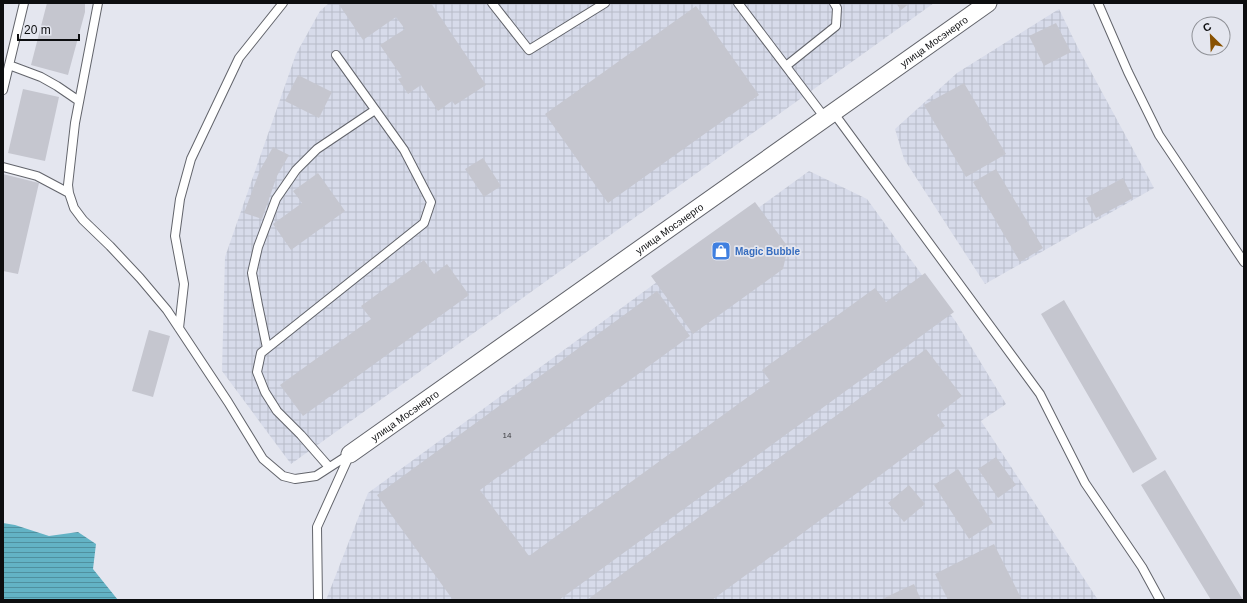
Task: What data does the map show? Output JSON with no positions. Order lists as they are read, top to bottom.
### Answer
{
  "streets": {
    "street": ["улица Мосэнерго"]
  },
  "places": {
    "shop": ["Magic Bubble"]
  },
  "house_numbers": ["14"],
  "scale_bar": "20 m",
  "north": "top left"
}
